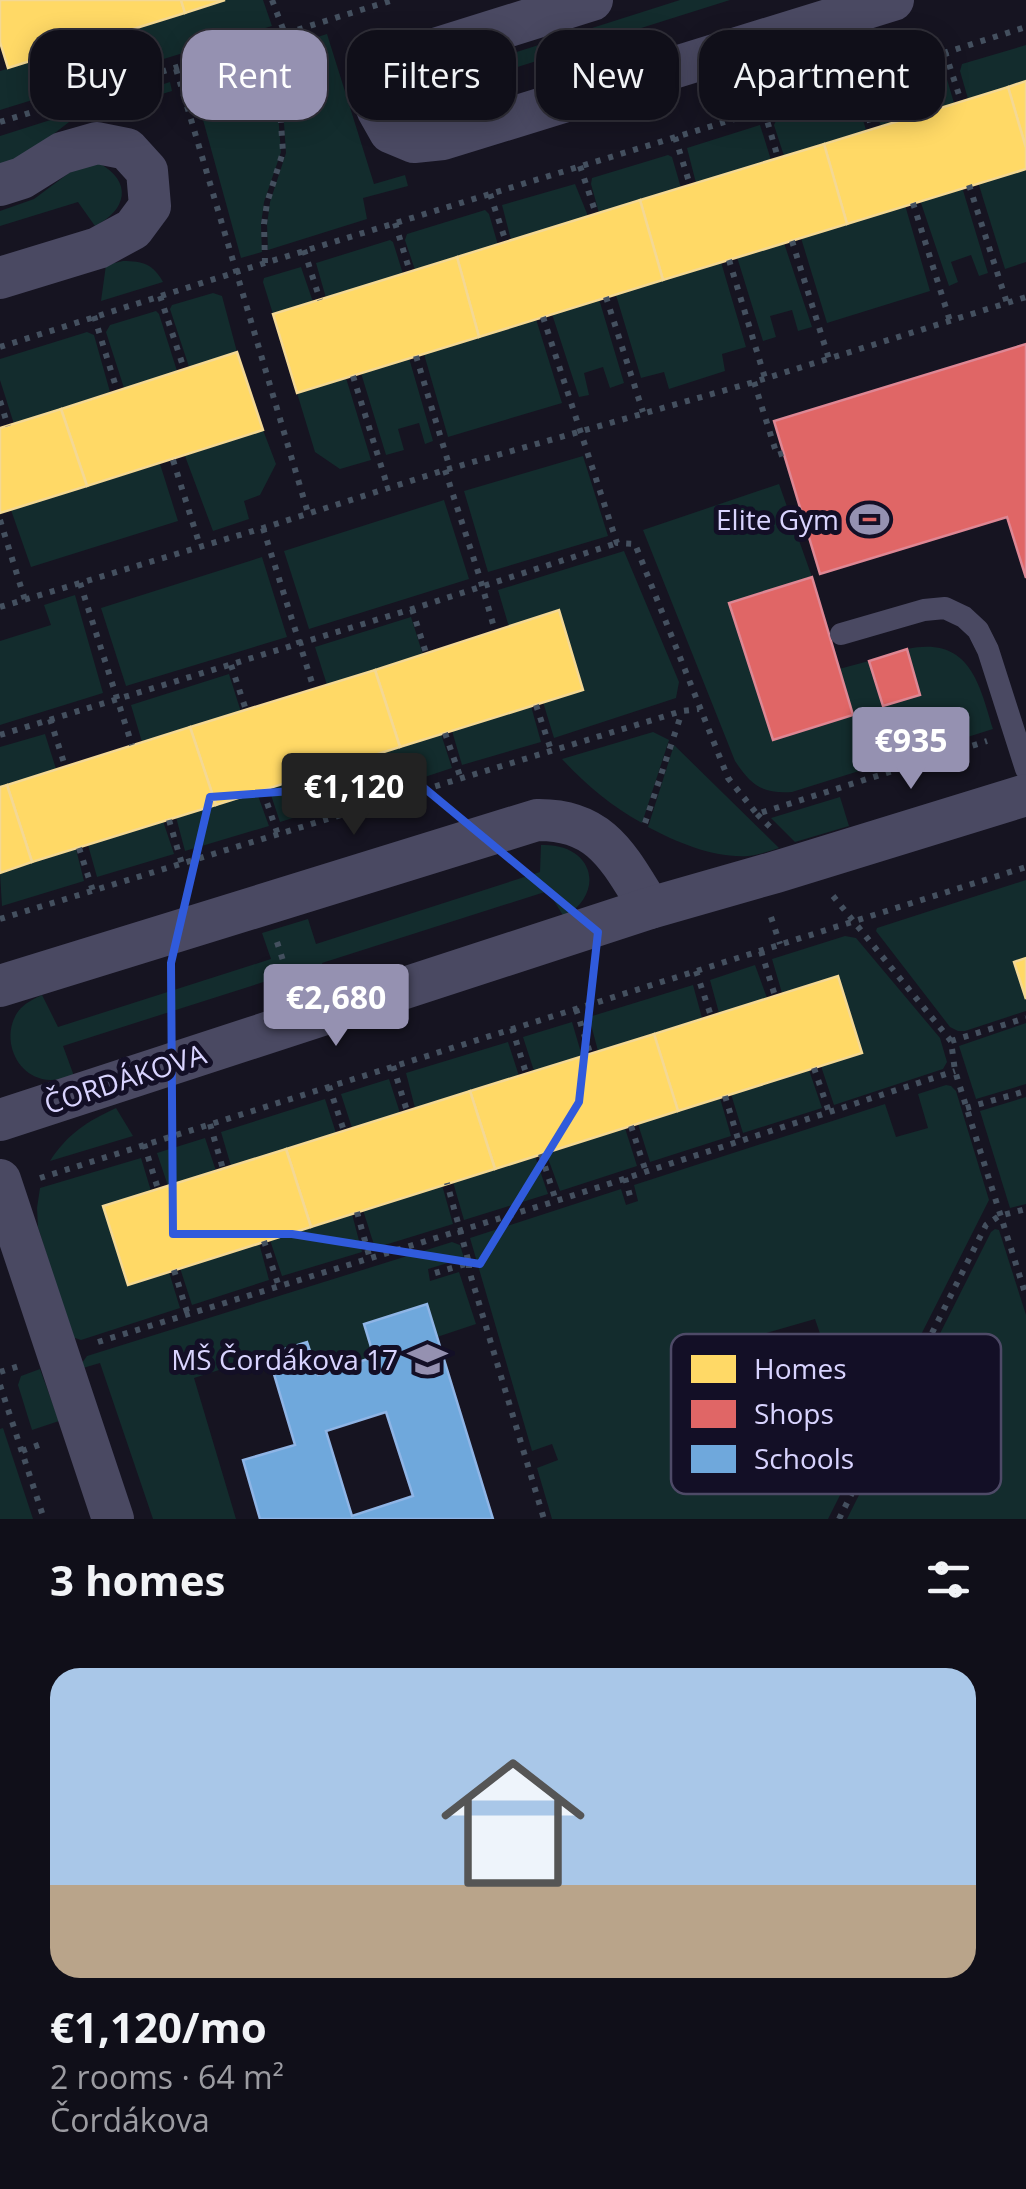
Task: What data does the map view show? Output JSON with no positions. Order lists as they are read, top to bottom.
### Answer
{
  "streets": {
    "street": ["ČORDÁKOVA"]
  },
  "places": {
    "sports": ["Elite Gym"],
    "school or university": ["MŠ Čordákova 17"]
  },
  "legend": ["Homes", "Shops", "Schools"],
  "page": {
    "chip": [
      "Buy",
      "Rent",
      "Filters",
      "New",
      "Apartment"
    ],
    "price": ["€935", "€1,120", "€2,680"],
    "heading": "3 homes",
    "list": [
      {
        "name": "€1,120/mo",
        "note": "2 rooms · 64 m² · Čordákova"
      }
    ]
  }
}
